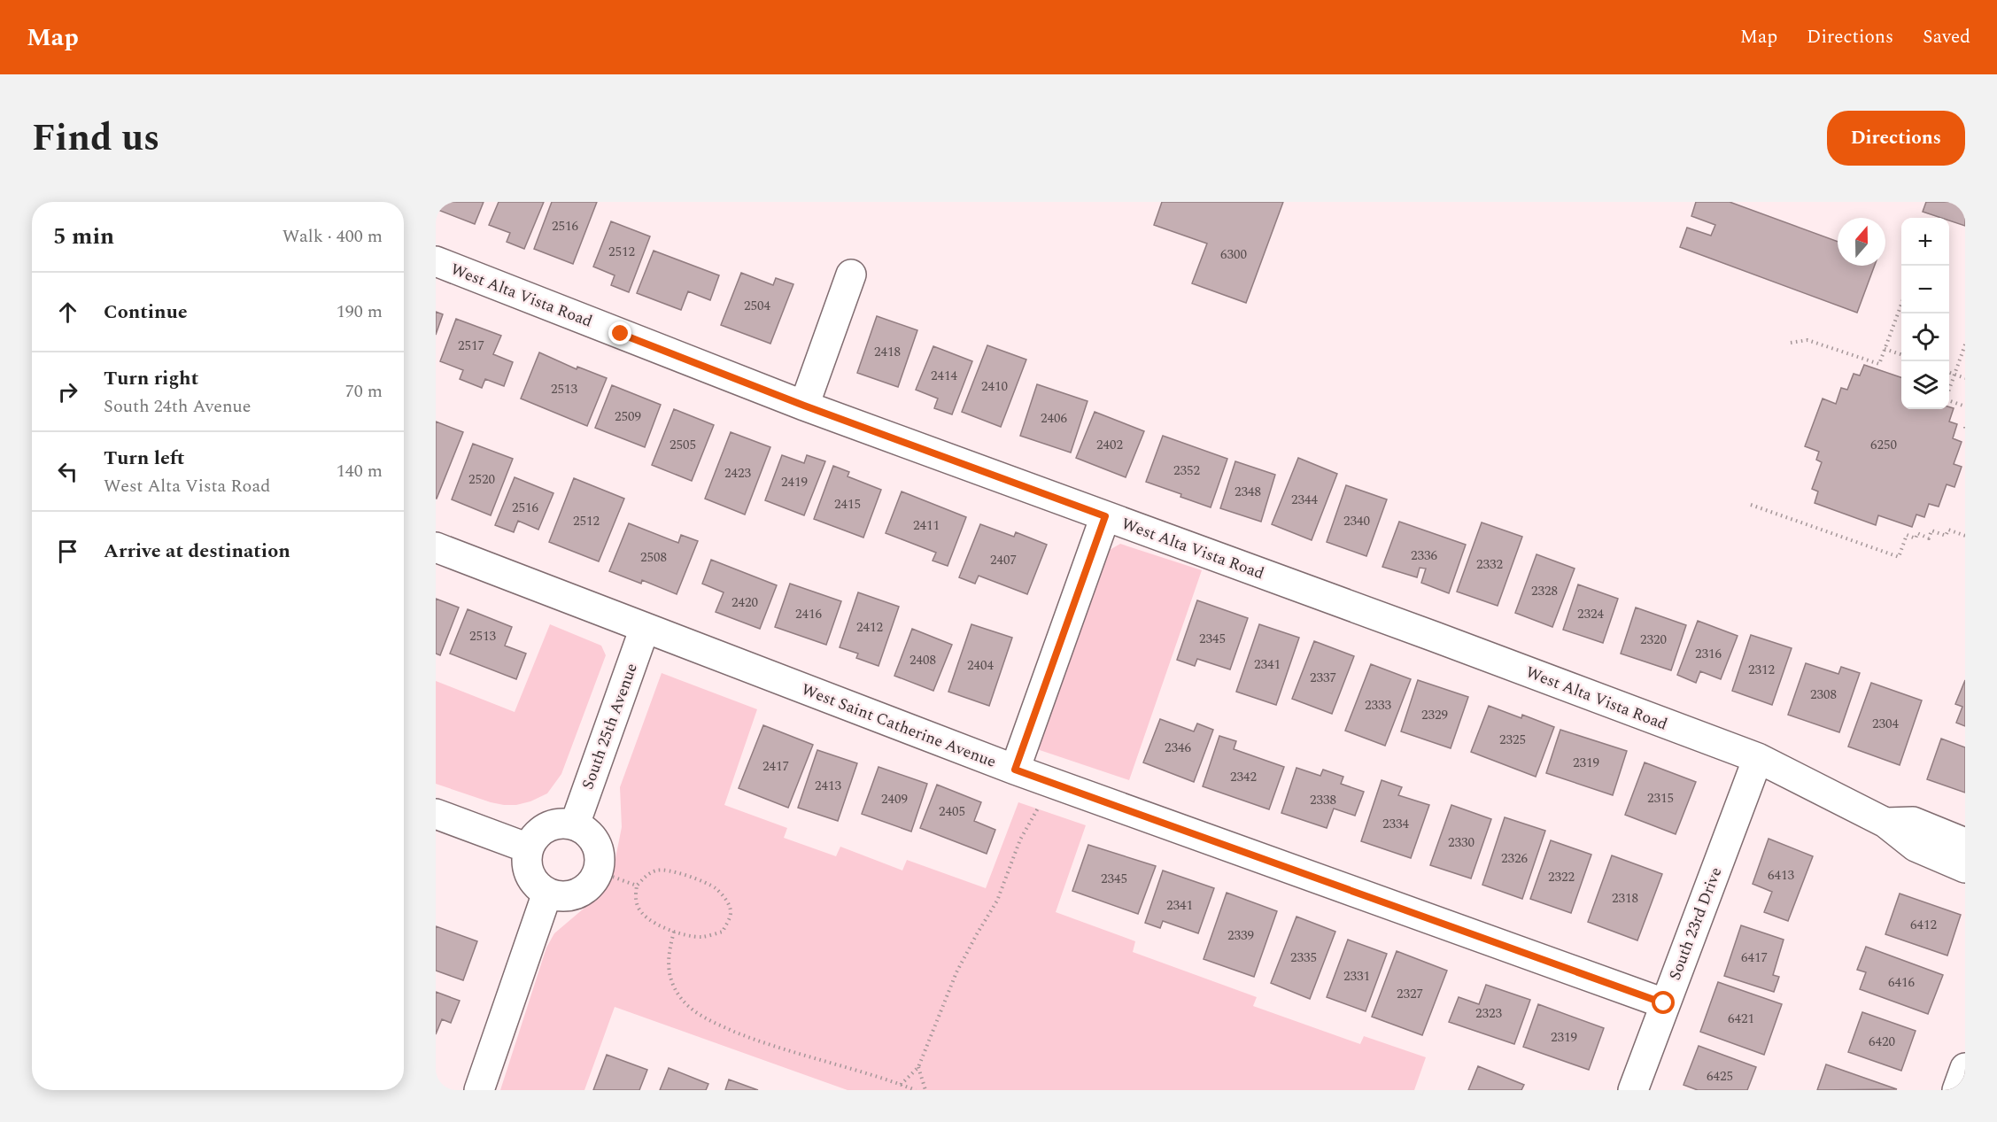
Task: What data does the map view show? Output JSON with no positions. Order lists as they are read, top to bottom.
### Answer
{
  "streets": {
    "street": [
      "West Alta Vista Road",
      "West Saint Catherine Avenue",
      "South 25th Avenue",
      "South 23rd Drive"
    ]
  },
  "crossings": [
    ["West Alta Vista Road", "South 23rd Drive"],
    ["West Saint Catherine Avenue", "South 25th Avenue"],
    ["West Saint Catherine Avenue", "South 23rd Drive"]
  ],
  "house_numbers": [
    "2516",
    "2512",
    "6300",
    "2504",
    "2517",
    "2418",
    "2414",
    "2410",
    "2513",
    "2509",
    "2406",
    "2505",
    "2402",
    "6250",
    "2352",
    "2423",
    "2520",
    "2419",
    "2348",
    "2344",
    "2415",
    "2516",
    "2512",
    "2340",
    "2411",
    "2336",
    "2508",
    "2407",
    "2332",
    "2328",
    "2420",
    "2416",
    "2324",
    "2412",
    "2513",
    "2345",
    "2320",
    "2316",
    "2408",
    "2341",
    "2404",
    "2312",
    "2337",
    "2308",
    "2333",
    "2329",
    "2304",
    "2325",
    "2346",
    "2319",
    "2417",
    "2342",
    "2413",
    "2315",
    "2409",
    "2338",
    "2405",
    "2334",
    "2330",
    "2326",
    "6413",
    "2322",
    "2345",
    "2318",
    "2341",
    "6412",
    "2339",
    "2335",
    "6417",
    "2331",
    "6416",
    "2327",
    "2323",
    "6421",
    "2319",
    "6420",
    "6425"
  ],
  "north": "top",
  "page": {
    "header": "Map",
    "nav": ["Map", "Directions", "Saved"],
    "title": "Find us",
    "buttons": "Directions",
    "heading": ["5 min", "Walk · 400 m"],
    "map_buttons": ["+", "−"],
    "list": [
      ["Continue", "190 m"],
      ["Turn right", "South 24th Avenue", "70 m"],
      ["Turn left", "West Alta Vista Road", "140 m"],
      "Arrive at destination"
    ]
  }
}
